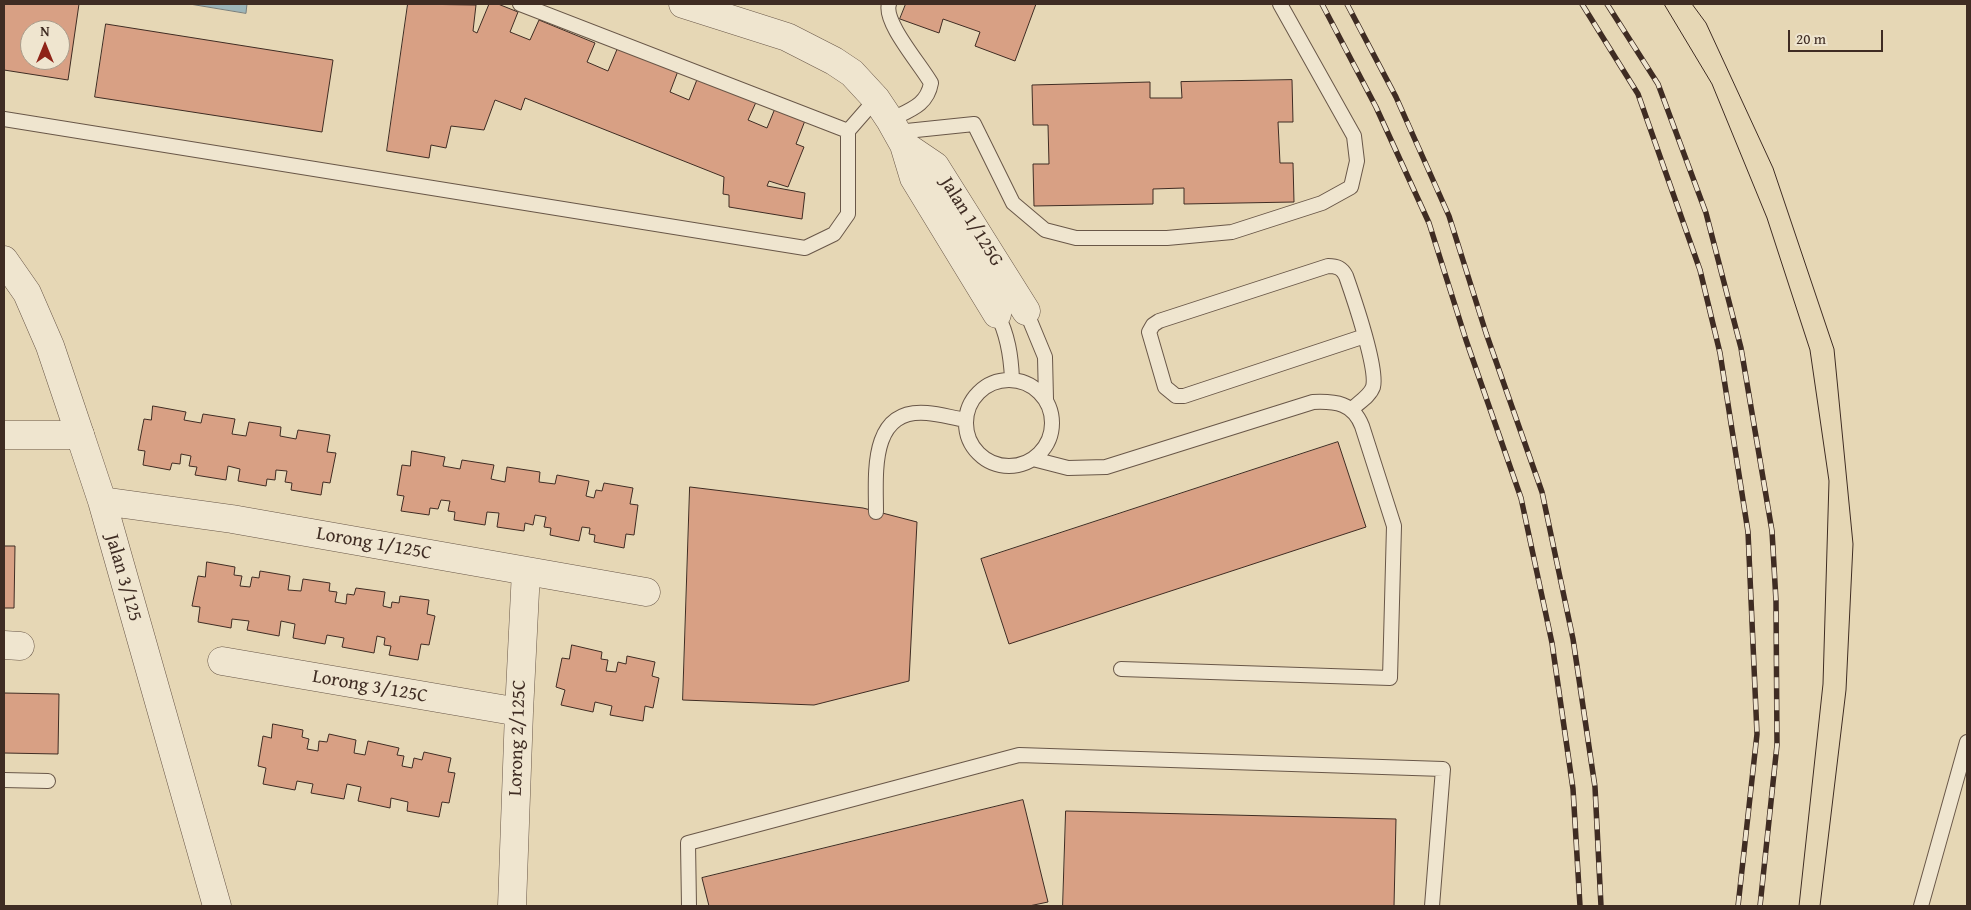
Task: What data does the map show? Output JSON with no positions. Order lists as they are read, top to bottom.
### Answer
{
  "streets": {
    "street": [
      "Jalan 1/125G",
      "Lorong 1/125C",
      "Jalan 3/125",
      "Lorong 3/125C",
      "Lorong 2/125C"
    ]
  },
  "crossings": [
    ["Lorong 1/125C", "Jalan 3/125"],
    ["Lorong 1/125C", "Lorong 2/125C"],
    ["Lorong 3/125C", "Lorong 2/125C"]
  ],
  "scale_bar": "20 m",
  "north": "top"
}
